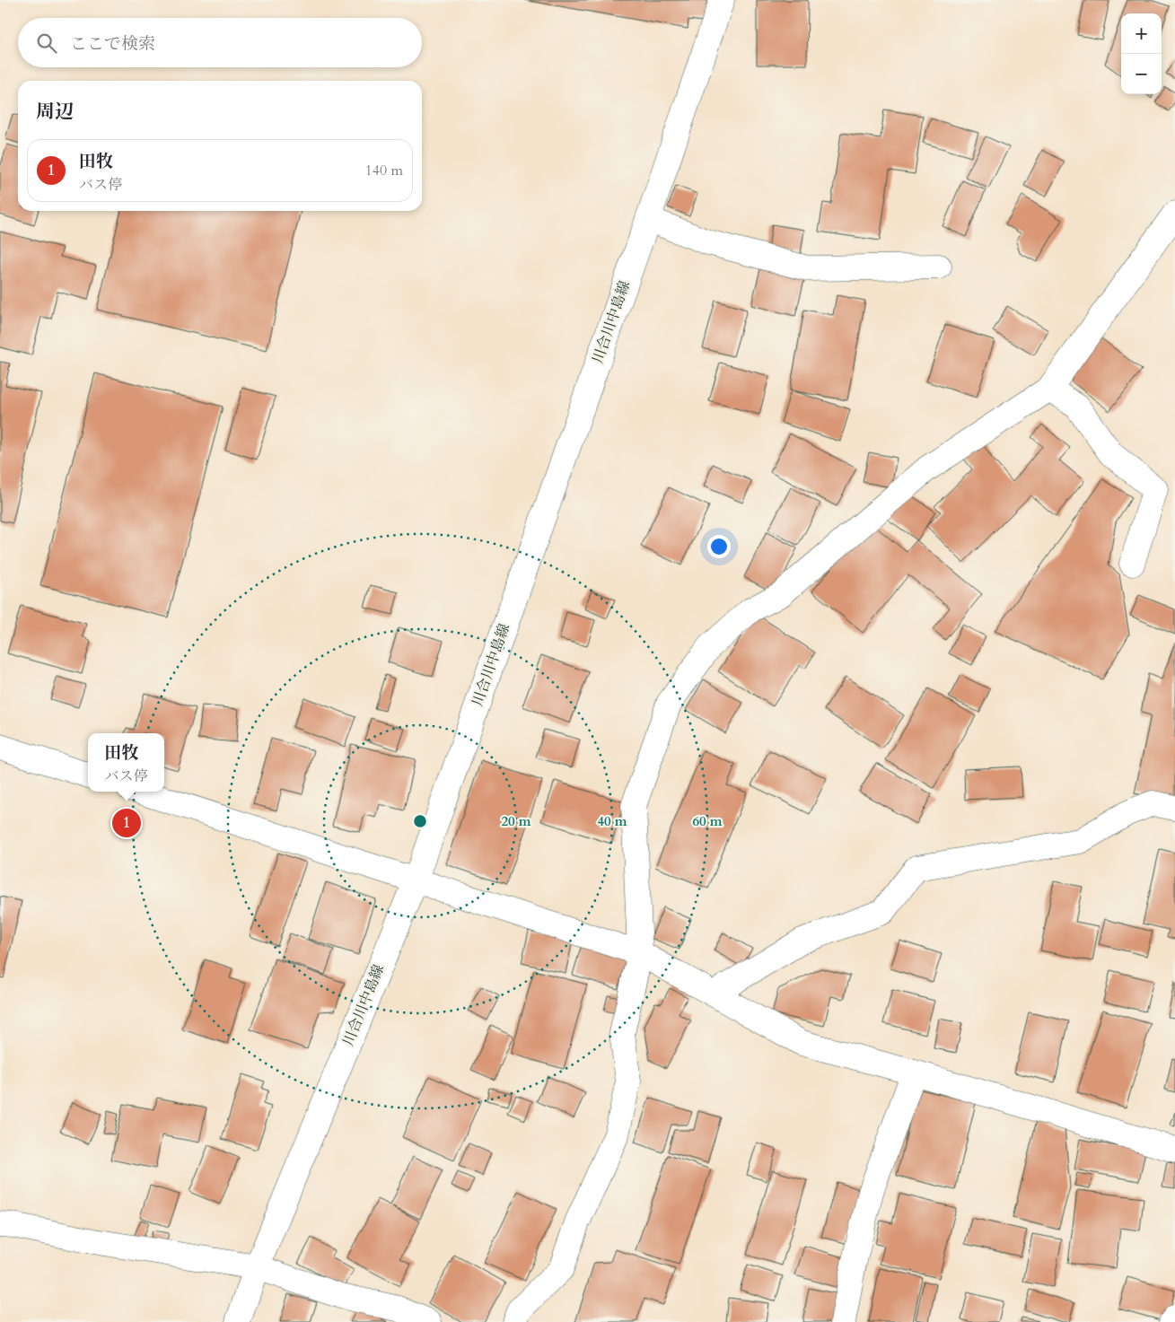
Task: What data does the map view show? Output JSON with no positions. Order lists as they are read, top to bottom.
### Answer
{
  "streets": {
    "street": ["川合川中島線"]
  },
  "page": {
    "map_buttons": ["+", "−"],
    "search": "ここで検索",
    "heading": "周辺",
    "list": [
      {
        "mark": "1",
        "name": "田牧",
        "note": "バス停",
        "value": "140 m"
      }
    ],
    "popup": ["田牧", "バス停"],
    "pins": "1"
  },
  "rings": ["20 m", "40 m", "60 m"]
}
